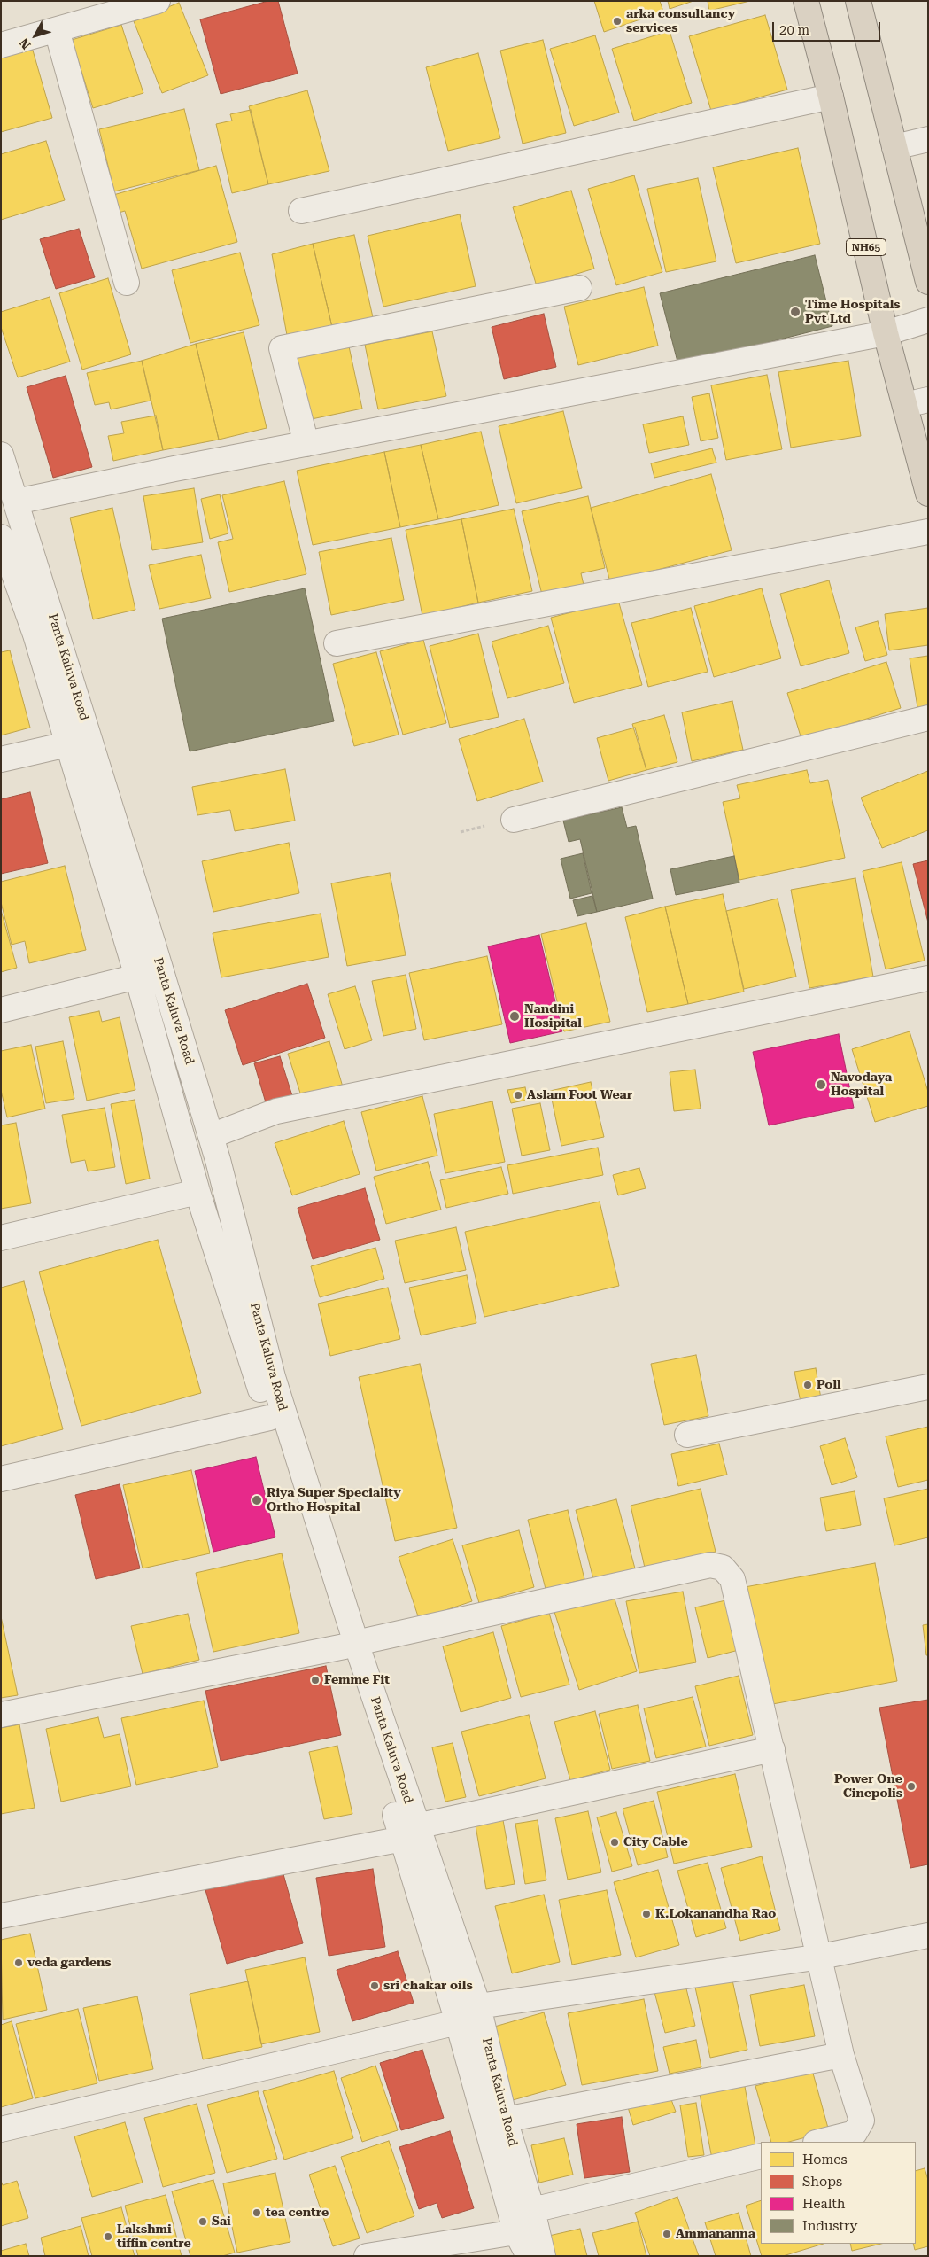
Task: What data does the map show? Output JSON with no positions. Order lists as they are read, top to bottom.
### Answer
{
  "streets": {
    "highway": ["NH65"],
    "street": ["Panta Kaluva Road"]
  },
  "places": [
    "arka consultancy services",
    "Time Hospitals Pvt Ltd",
    "Nandini Hosipital",
    "Navodaya Hospital",
    "Aslam Foot Wear",
    "Poll",
    "Riya Super Speciality Ortho Hospital",
    "Femme Fit",
    "Power One Cinepolis",
    "City Cable",
    "K.Lokanandha Rao",
    "veda gardens",
    "sri chakar oils",
    "tea centre",
    "Sai",
    "Ammananna",
    "Lakshmi tiffin centre"
  ],
  "legend": [
    "Homes",
    "Shops",
    "Health",
    "Industry"
  ],
  "scale_bar": "20 m",
  "north": "bottom left"
}
